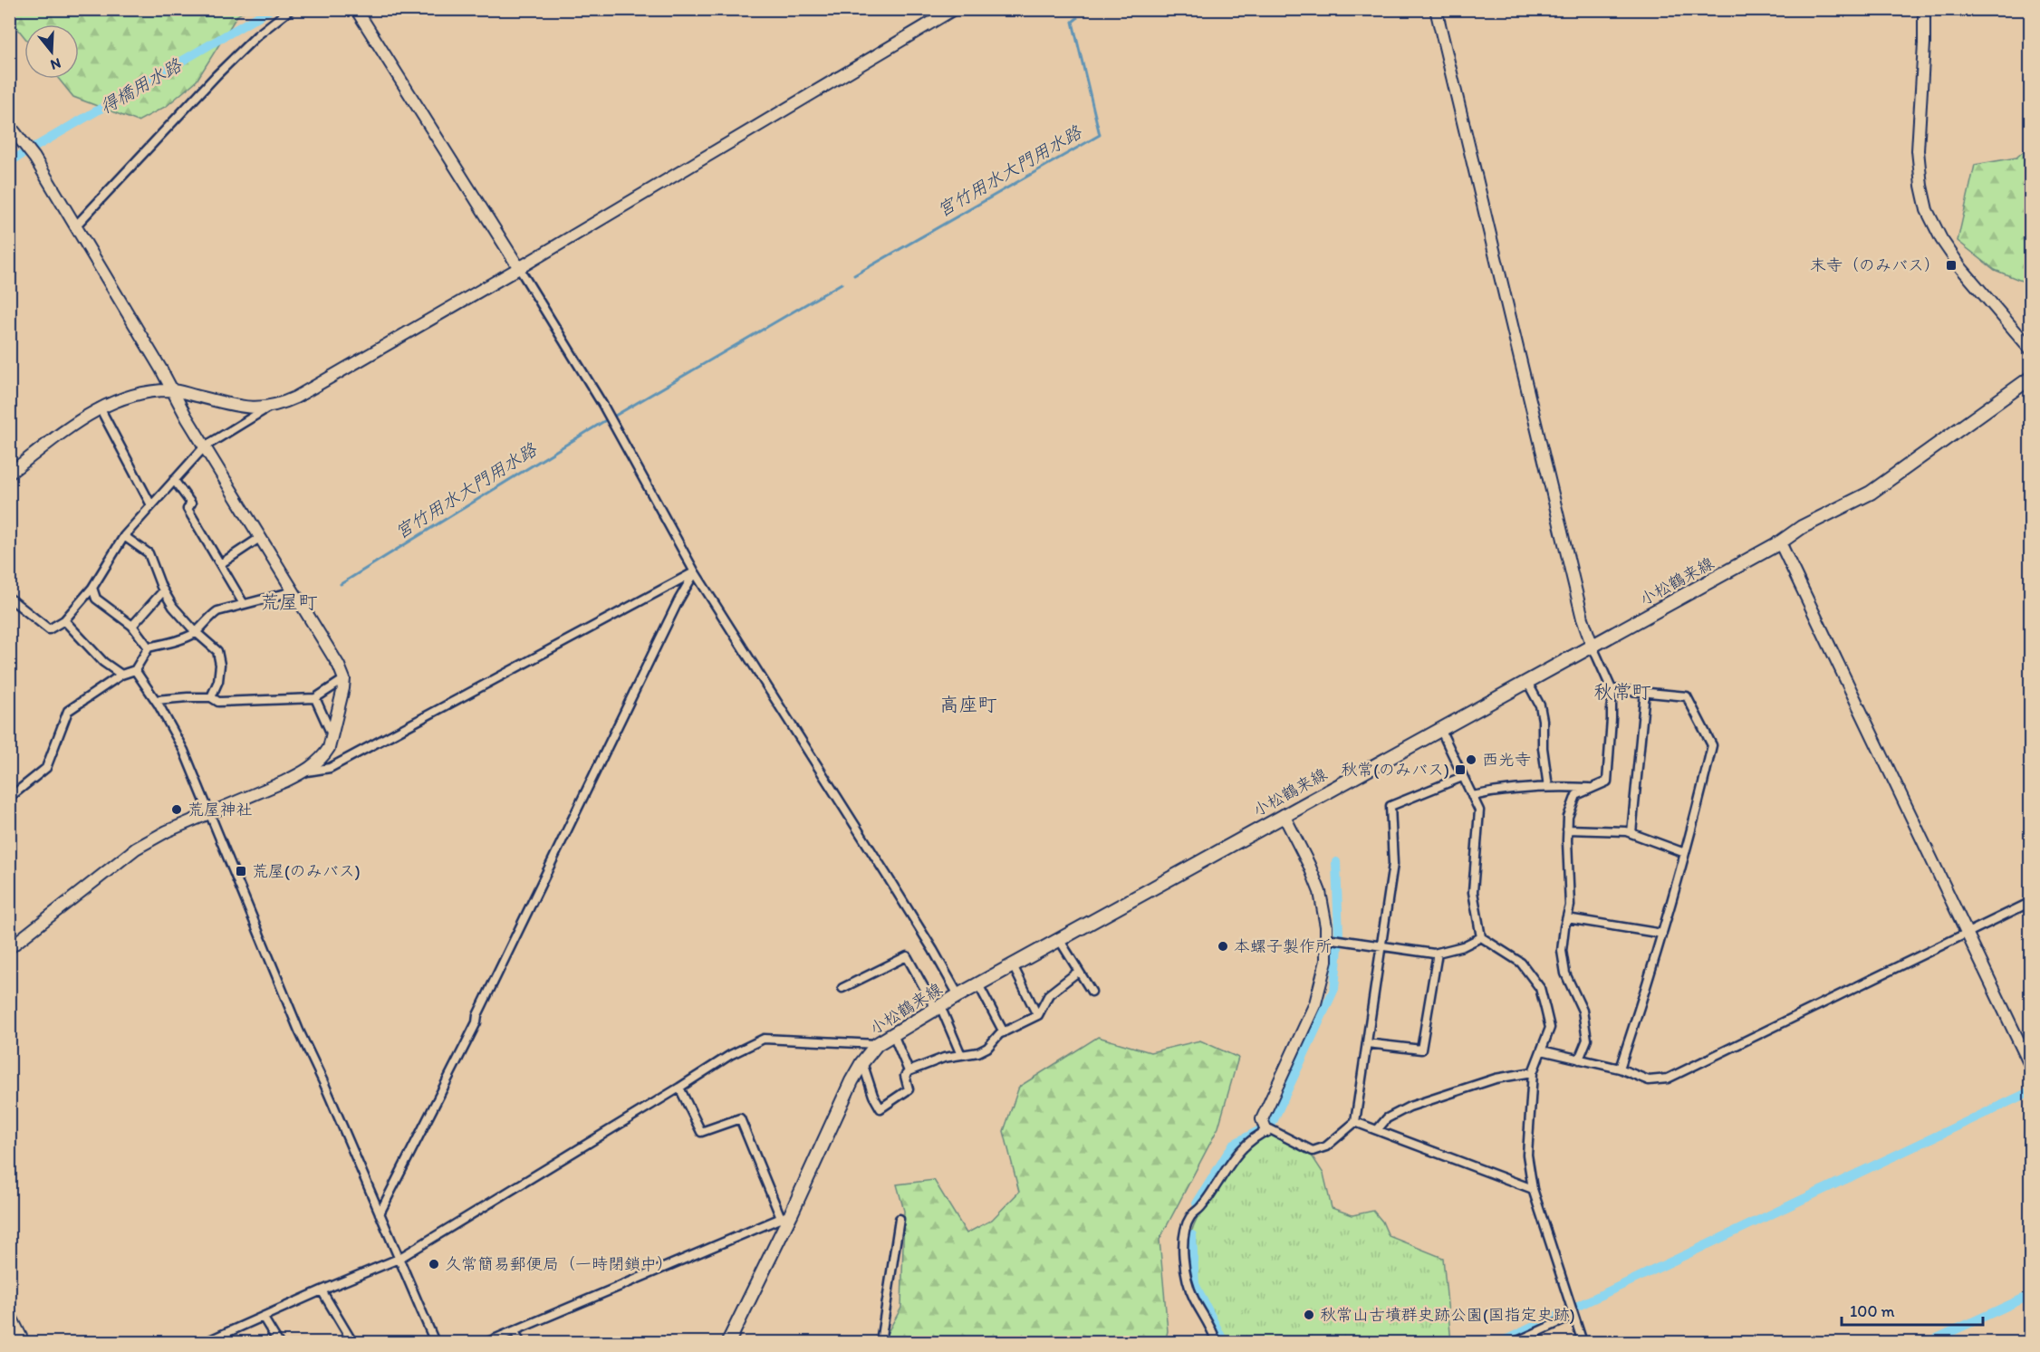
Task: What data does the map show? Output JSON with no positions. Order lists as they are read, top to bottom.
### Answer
{
  "streets": {
    "main road": ["小松鶴来線"]
  },
  "districts": ["荒屋町", "秋常町", "高座町"],
  "water": ["得橋用水路", "宮竹用水大門用水路"],
  "places": {
    "transit": ["末寺（のみバス）", "秋常(のみバス)", "荒屋(のみバス)"],
    "other": [
      "西光寺",
      "荒屋神社",
      "本螺子製作所",
      "久常簡易郵便局（一時閉鎖中）",
      "秋常山古墳群史跡公園(国指定史跡)"
    ]
  },
  "scale_bar": "100 m",
  "north": "bottom"
}
